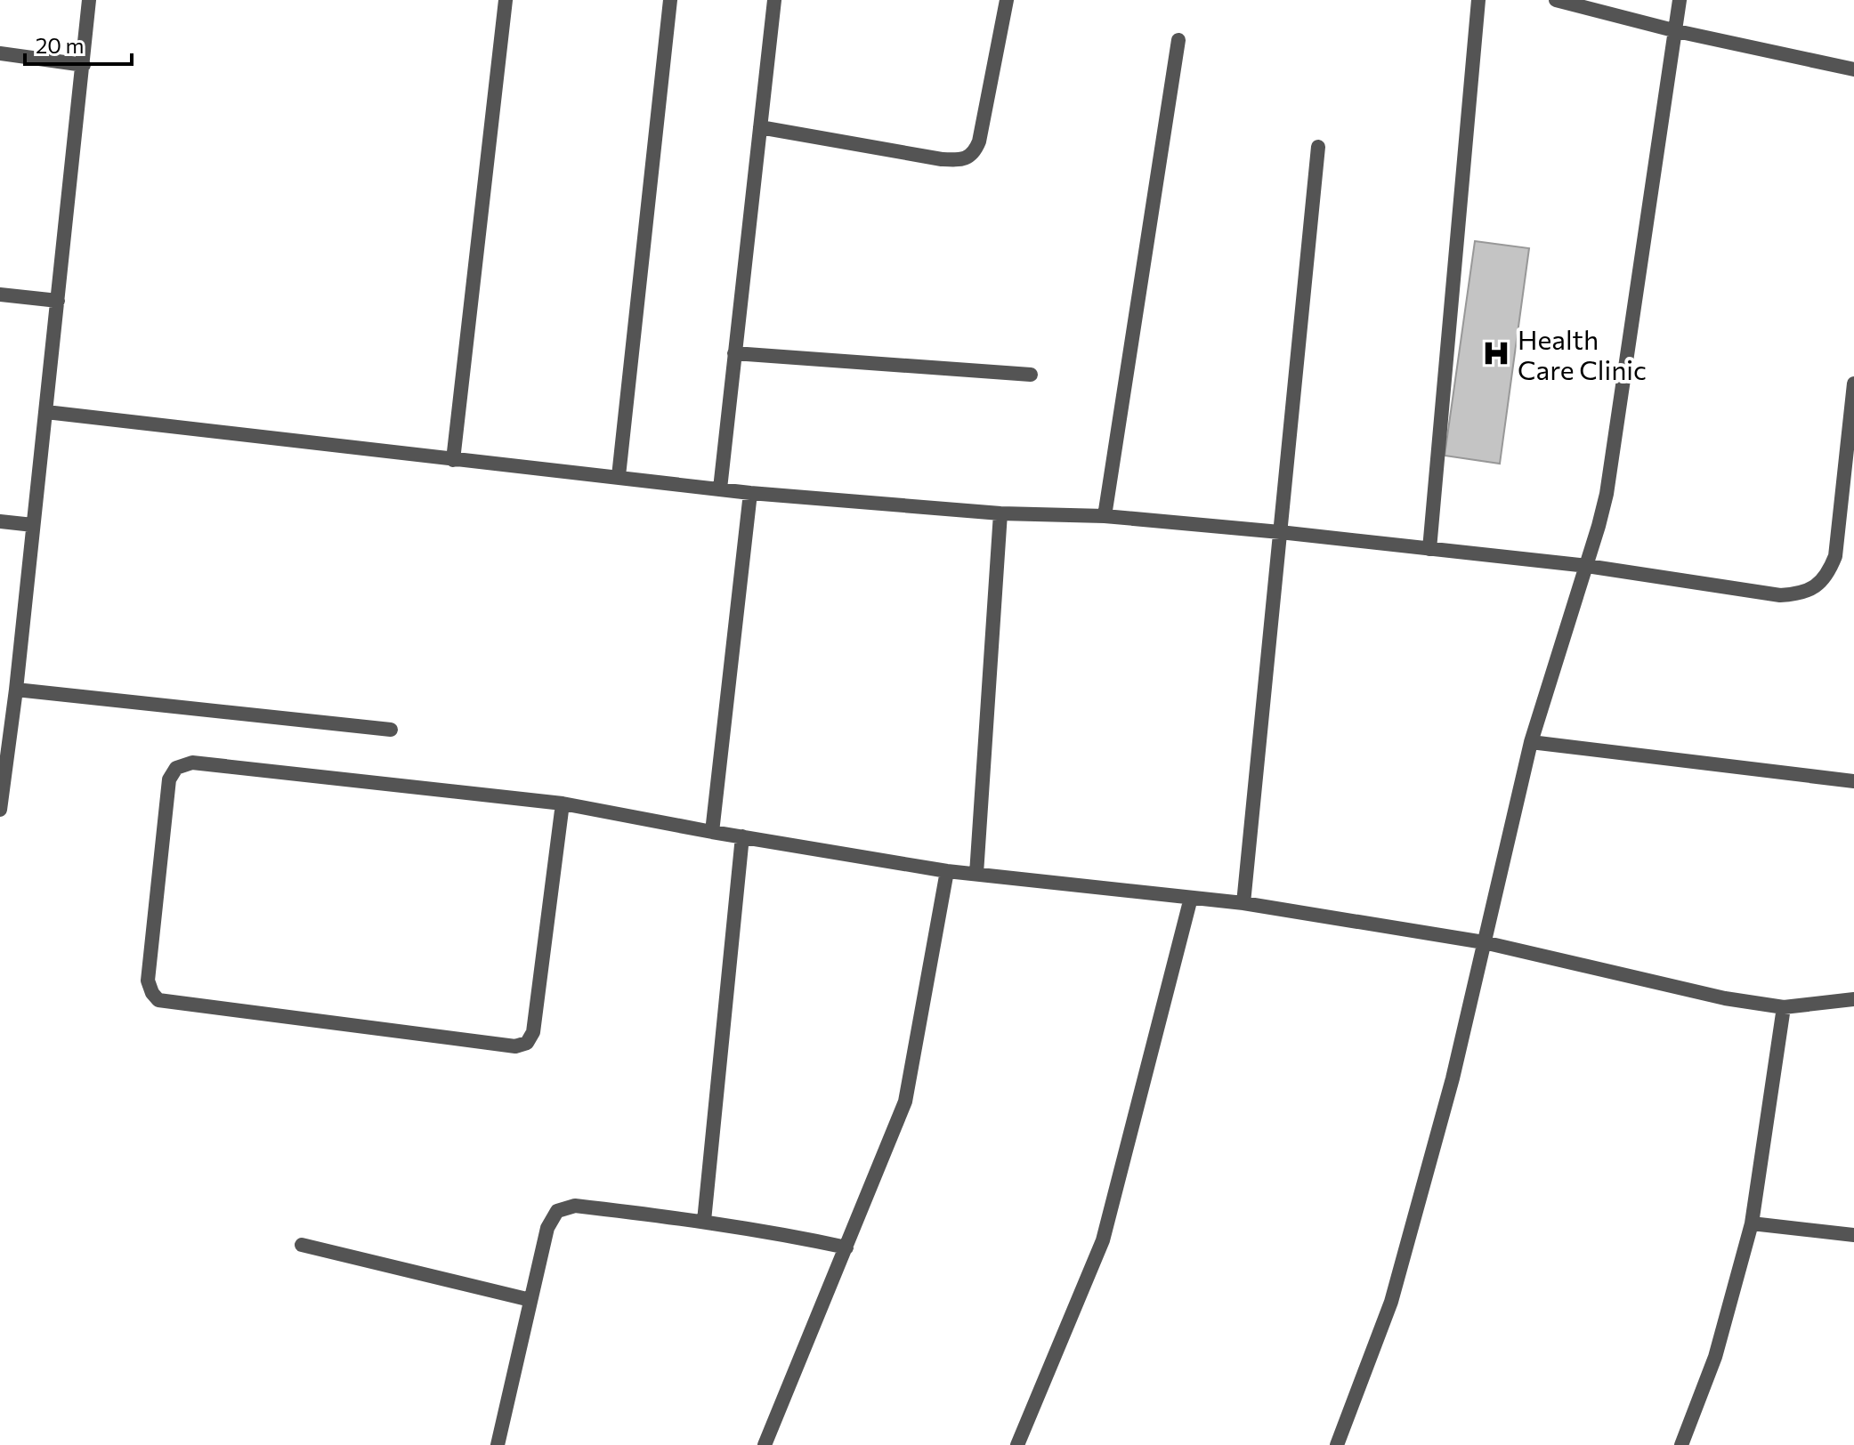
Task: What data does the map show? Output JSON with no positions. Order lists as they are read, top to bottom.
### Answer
{
  "places": {
    "hospital": ["Health Care Clinic"]
  },
  "scale_bar": "20 m"
}
